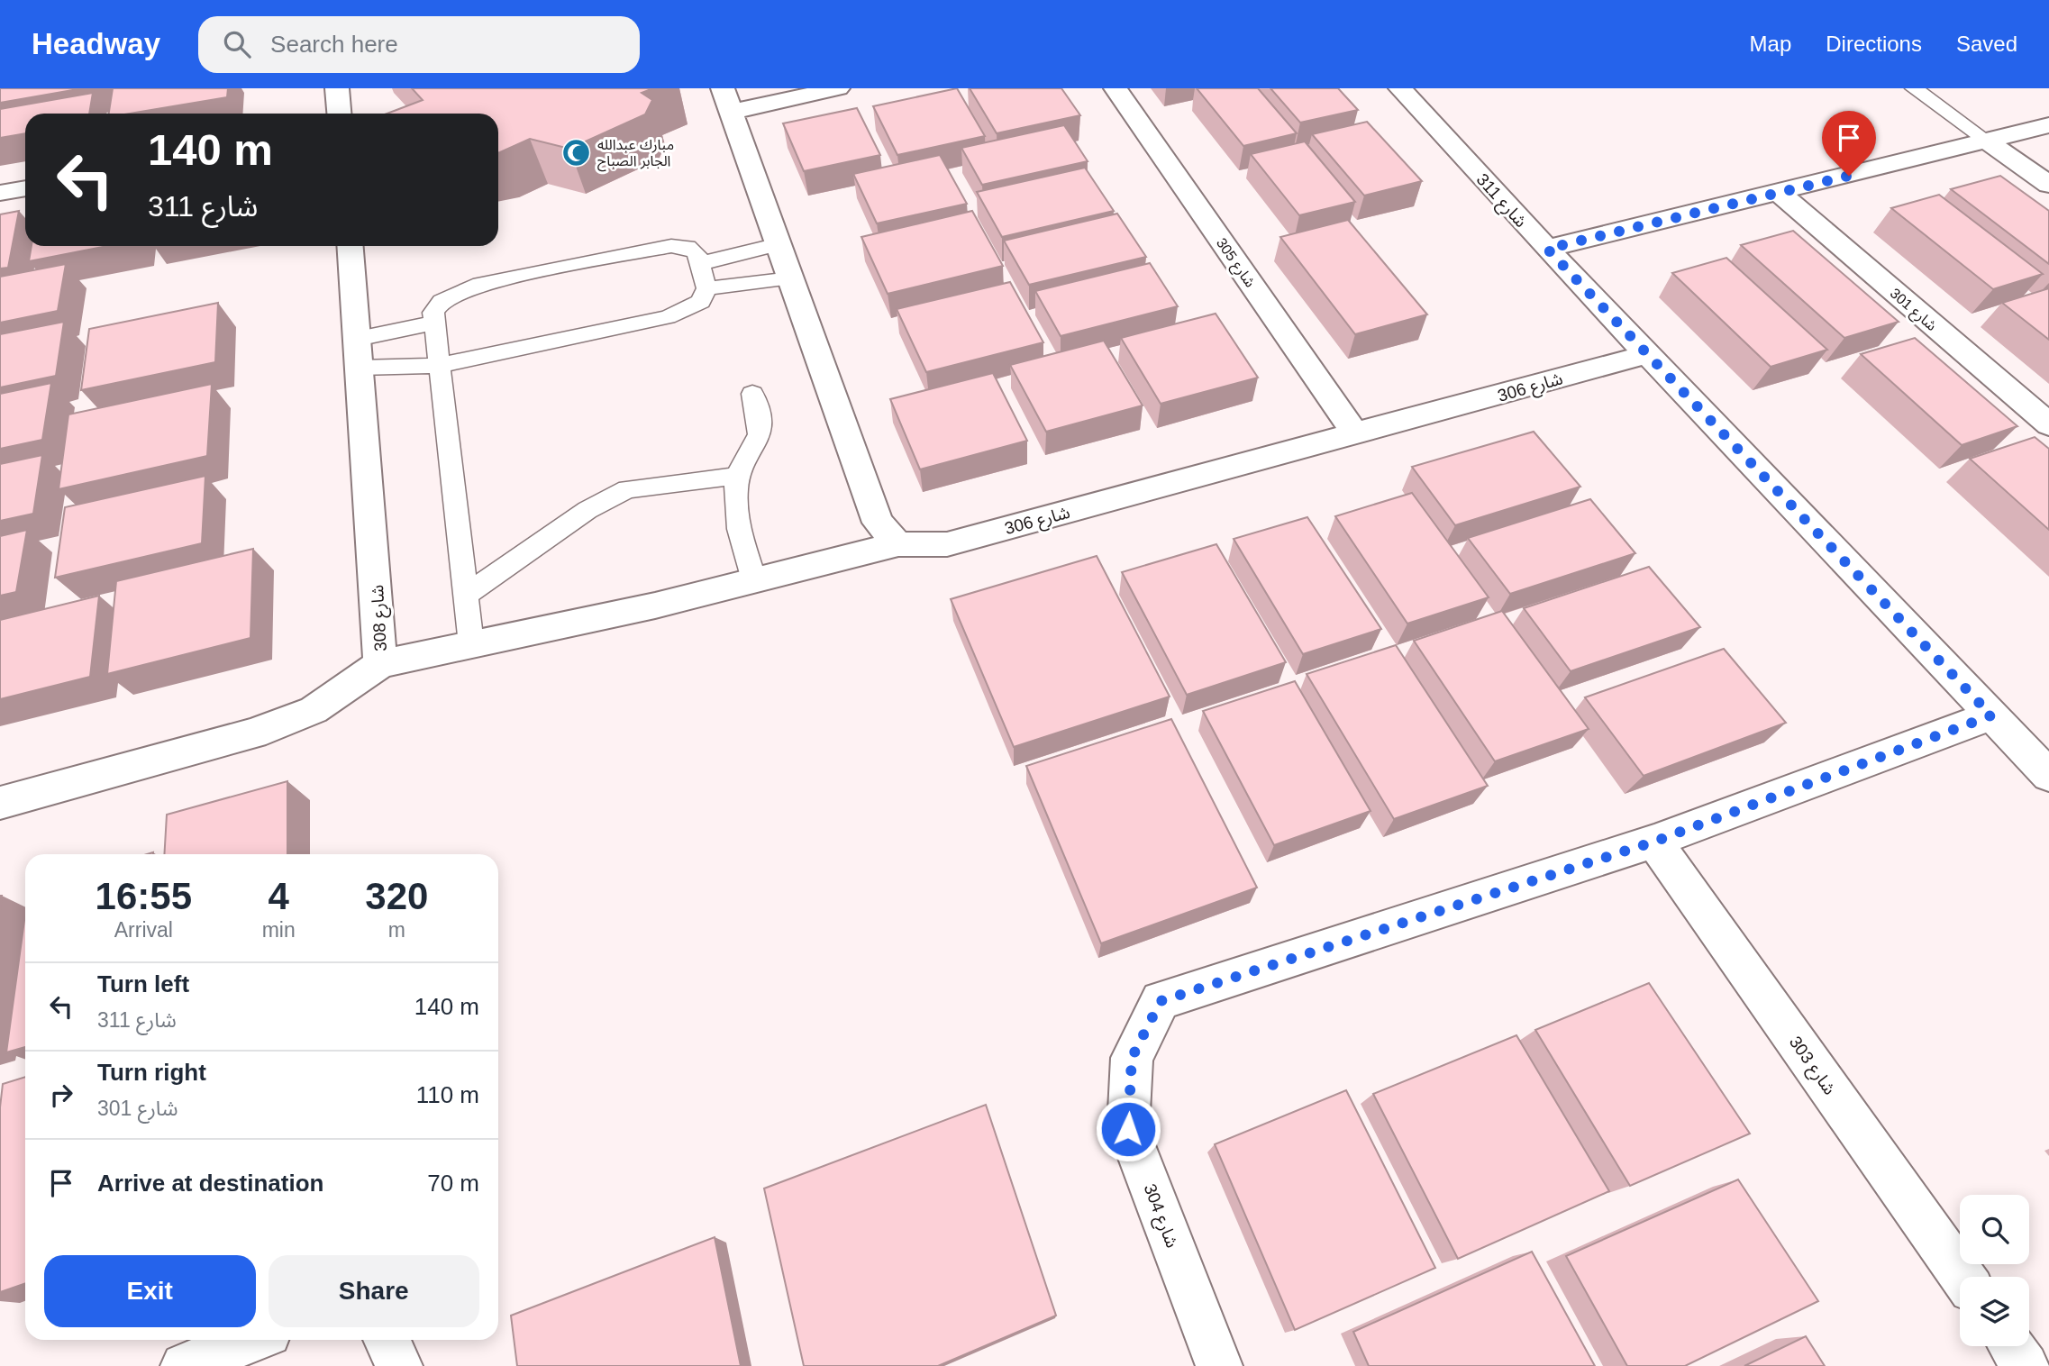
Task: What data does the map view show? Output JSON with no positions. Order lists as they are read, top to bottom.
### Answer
{
  "streets": {
    "street": [
      "شارع 311",
      "شارع 305",
      "شارع 301",
      "شارع 306",
      "شارع 308",
      "شارع 303",
      "شارع 304"
    ]
  },
  "crossings": [
    ["شارع 311", "شارع 306"],
    ["شارع 311", "شارع 304"],
    ["شارع 305", "شارع 306"],
    ["شارع 306", "شارع 308"],
    ["شارع 303", "شارع 304"]
  ],
  "places": {
    "mosque": ["مبارك عبدالله الجابر الصباح"]
  },
  "page": {
    "header": "Headway",
    "search": "Search here",
    "nav": ["Map", "Directions", "Saved"],
    "turn": ["140 m", "شارع 311"],
    "eta": [
      "16:55",
      "Arrival",
      "4",
      "min",
      "320",
      "m"
    ],
    "list": [
      {
        "name": "Turn left",
        "note": "شارع 311",
        "value": "140 m"
      },
      {
        "name": "Turn right",
        "note": "شارع 301",
        "value": "110 m"
      },
      {
        "name": "Arrive at destination",
        "value": "70 m"
      }
    ],
    "buttons": ["Exit", "Share"]
  }
}
